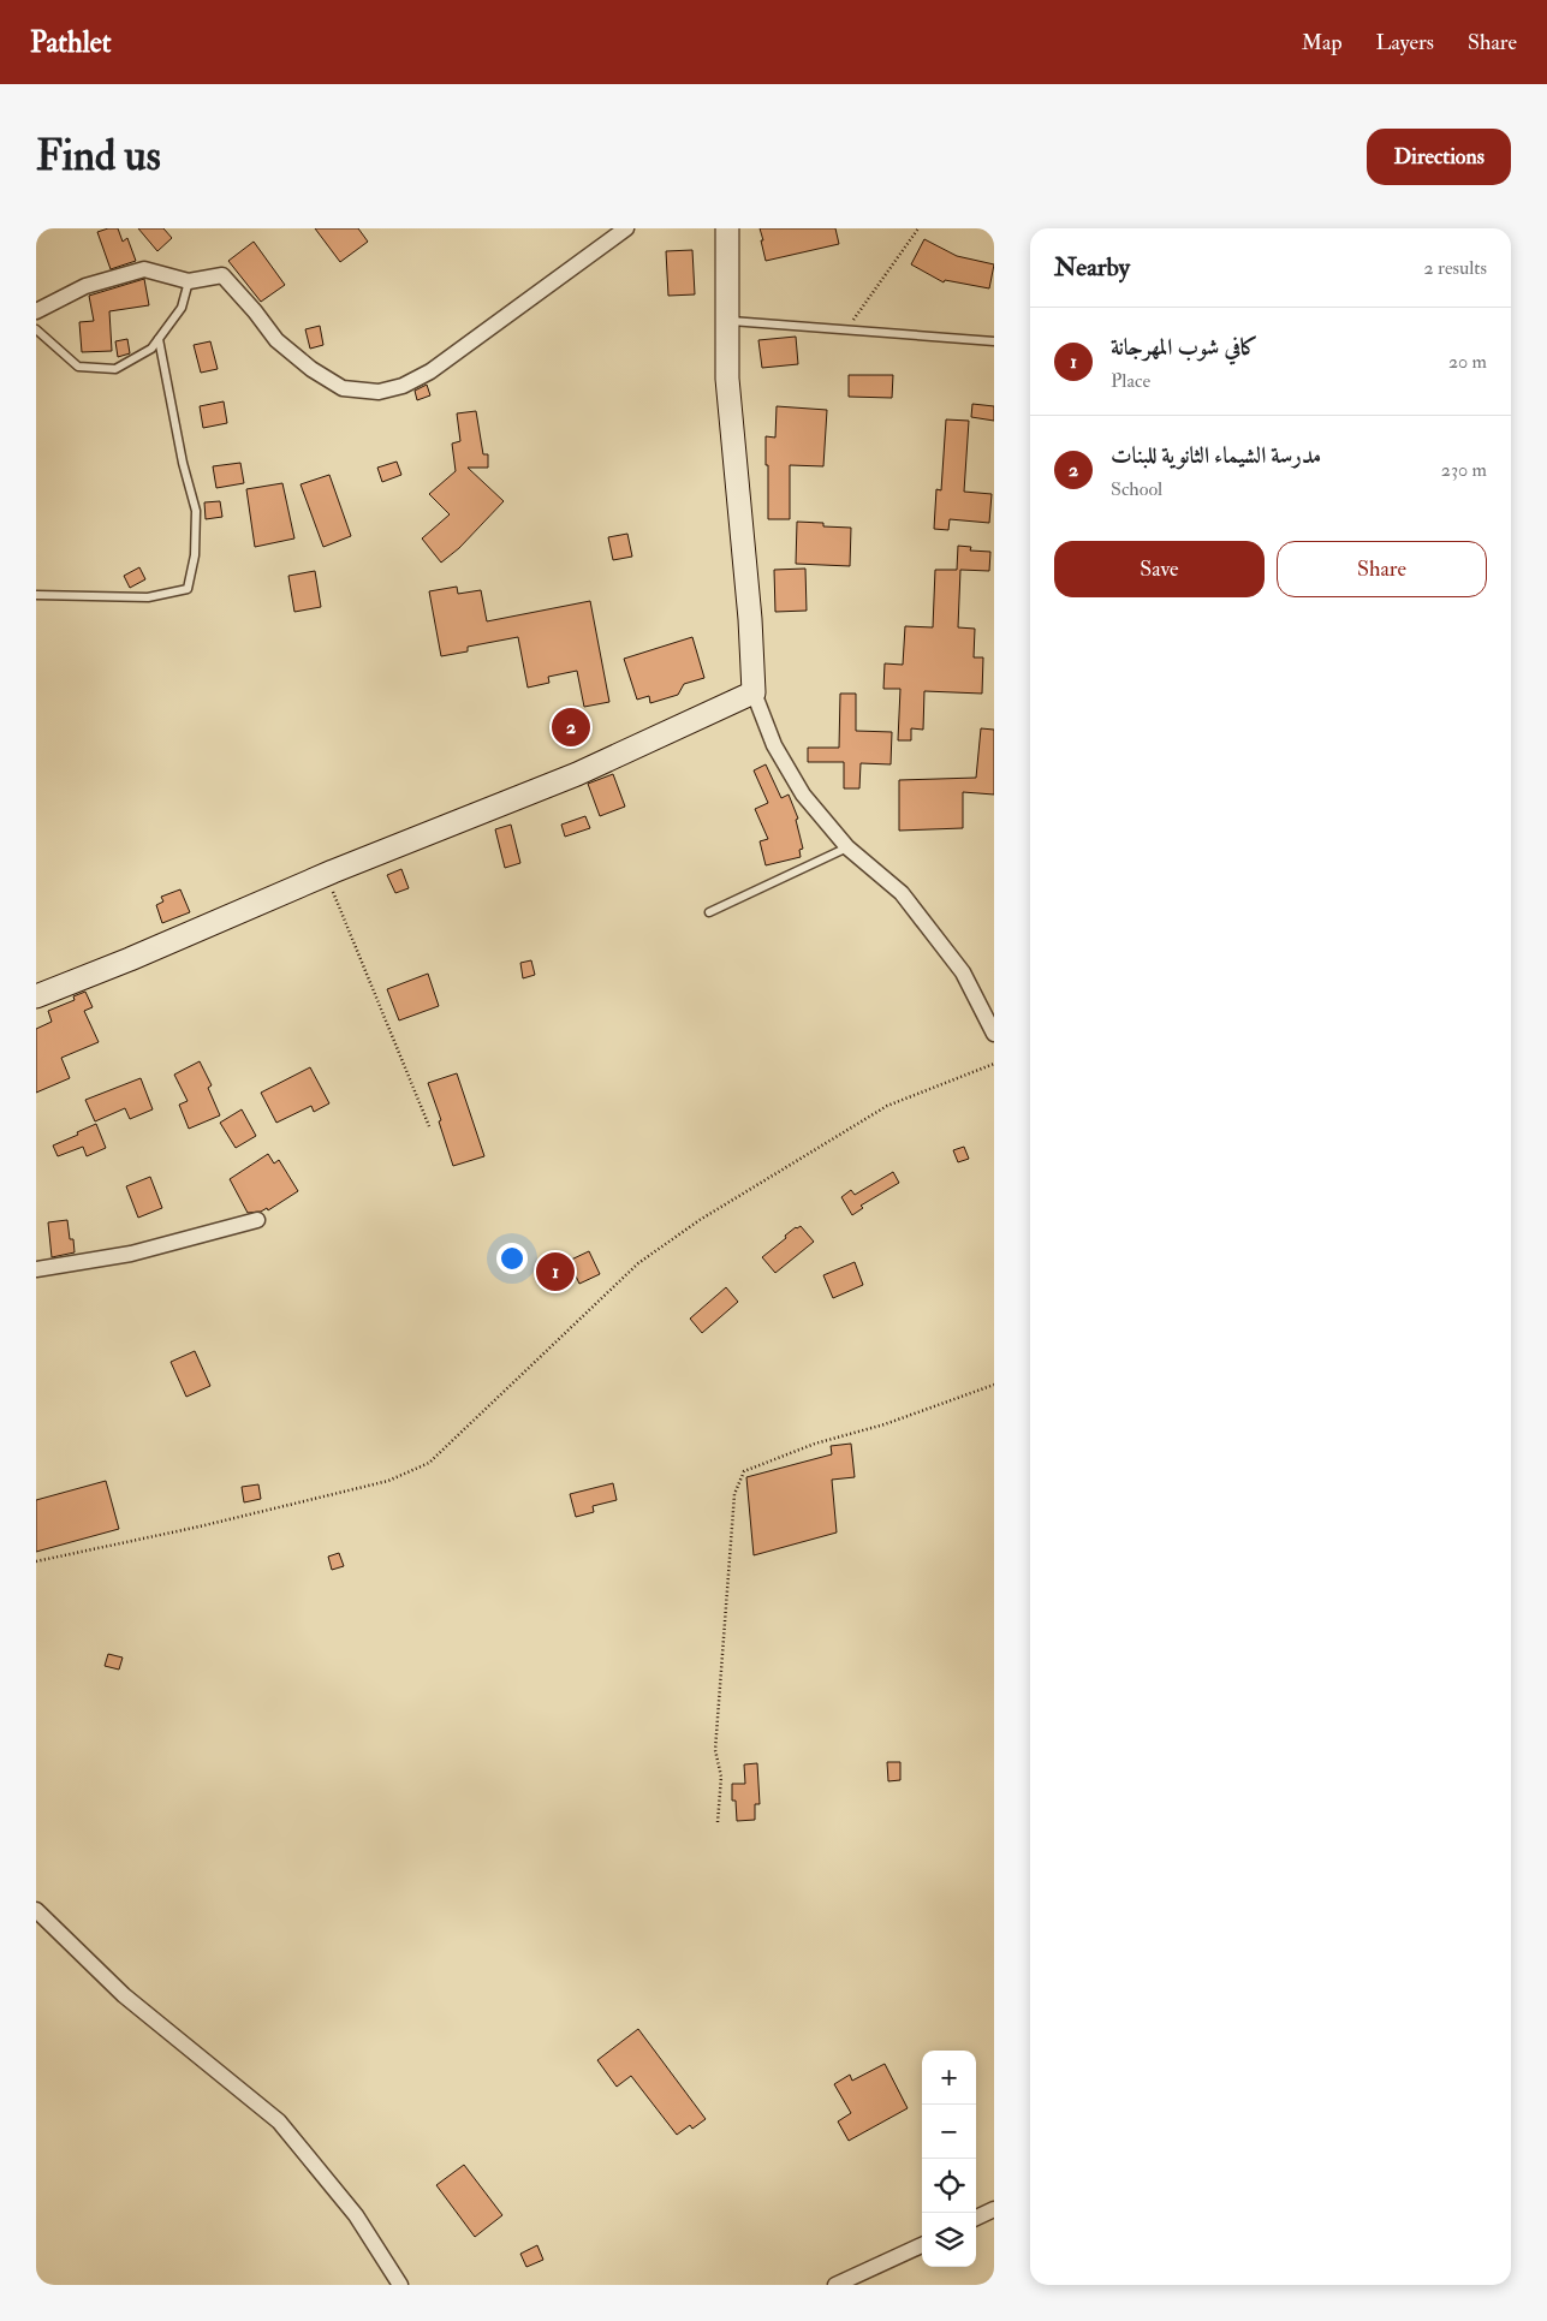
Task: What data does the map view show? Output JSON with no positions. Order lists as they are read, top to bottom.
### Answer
{
  "page": {
    "header": "Pathlet",
    "nav": ["Map", "Layers", "Share"],
    "buttons": [
      "Directions",
      ["Save", "Share"]
    ],
    "title": "Find us",
    "heading": ["Nearby", "2 results"],
    "list": [
      {
        "mark": "1",
        "name": "كافي شوب المهرجانة",
        "note": "Place",
        "value": "20 m"
      },
      {
        "mark": "2",
        "name": "مدرسة الشيماء الثانوية للبنات",
        "note": "School",
        "value": "230 m"
      }
    ],
    "pins": ["2", "1"],
    "map_buttons": ["+", "−"]
  }
}
